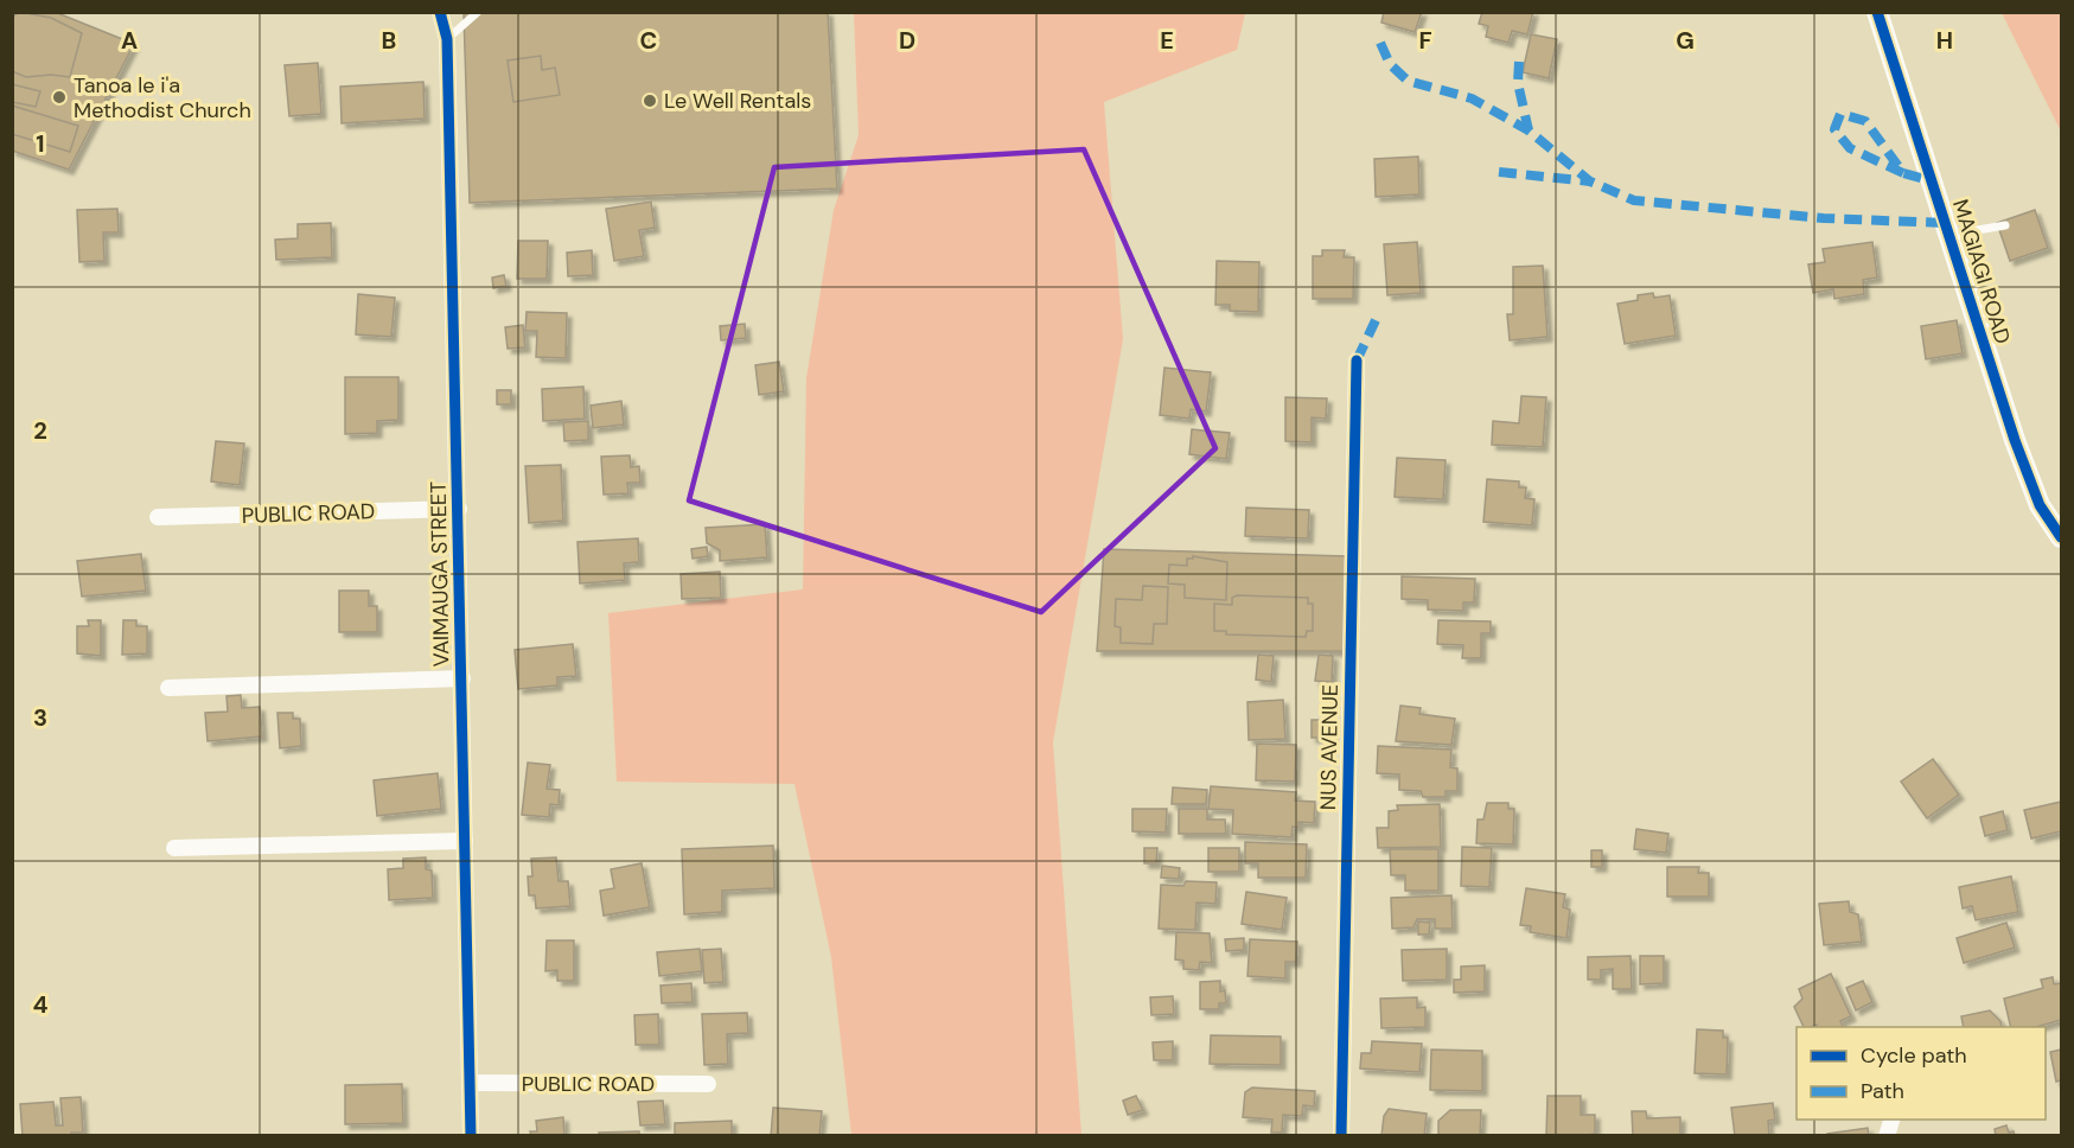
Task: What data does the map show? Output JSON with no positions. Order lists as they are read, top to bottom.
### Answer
{
  "streets": {
    "street": [
      "MAGIAGI ROAD",
      "PUBLIC ROAD",
      "VAIMAUGA STREET",
      "NUS AVENUE"
    ]
  },
  "crossings": [
    ["PUBLIC ROAD", "VAIMAUGA STREET"]
  ],
  "places": ["Tanoa le i'a Methodist Church", "Le Well Rentals"],
  "legend": ["Cycle path", "Path"],
  "grid": {
    "columns": [
      "A",
      "B",
      "C",
      "D",
      "E",
      "F",
      "G",
      "H"
    ],
    "rows": [
      "1",
      "2",
      "3",
      "4"
    ]
  }
}
